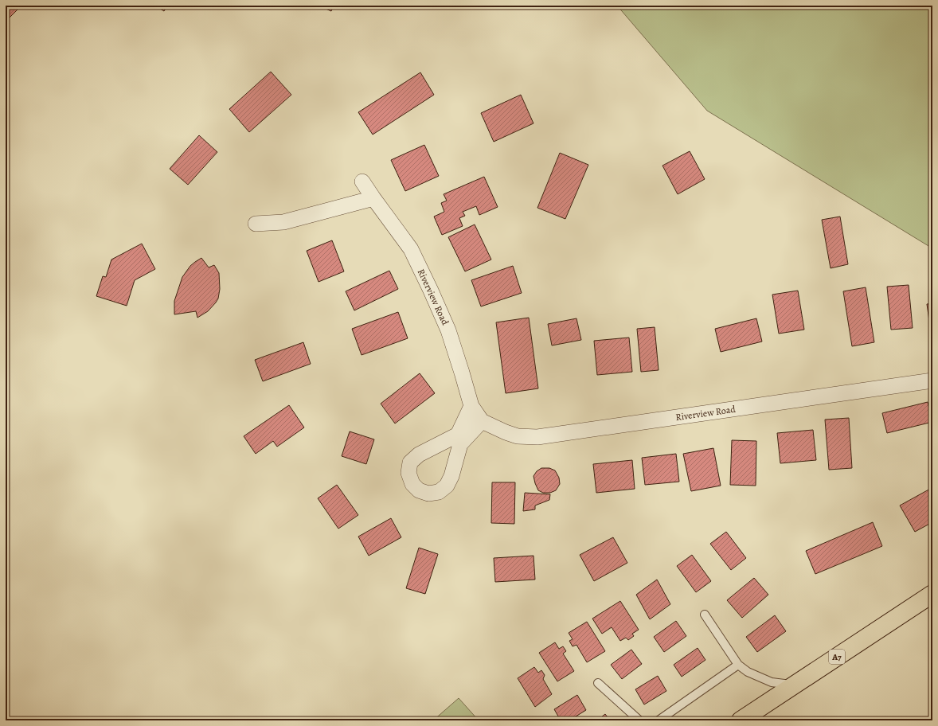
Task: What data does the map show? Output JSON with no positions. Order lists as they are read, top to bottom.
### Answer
{
  "streets": {
    "highway": ["A7"],
    "street": ["Riverview Road"]
  }
}
